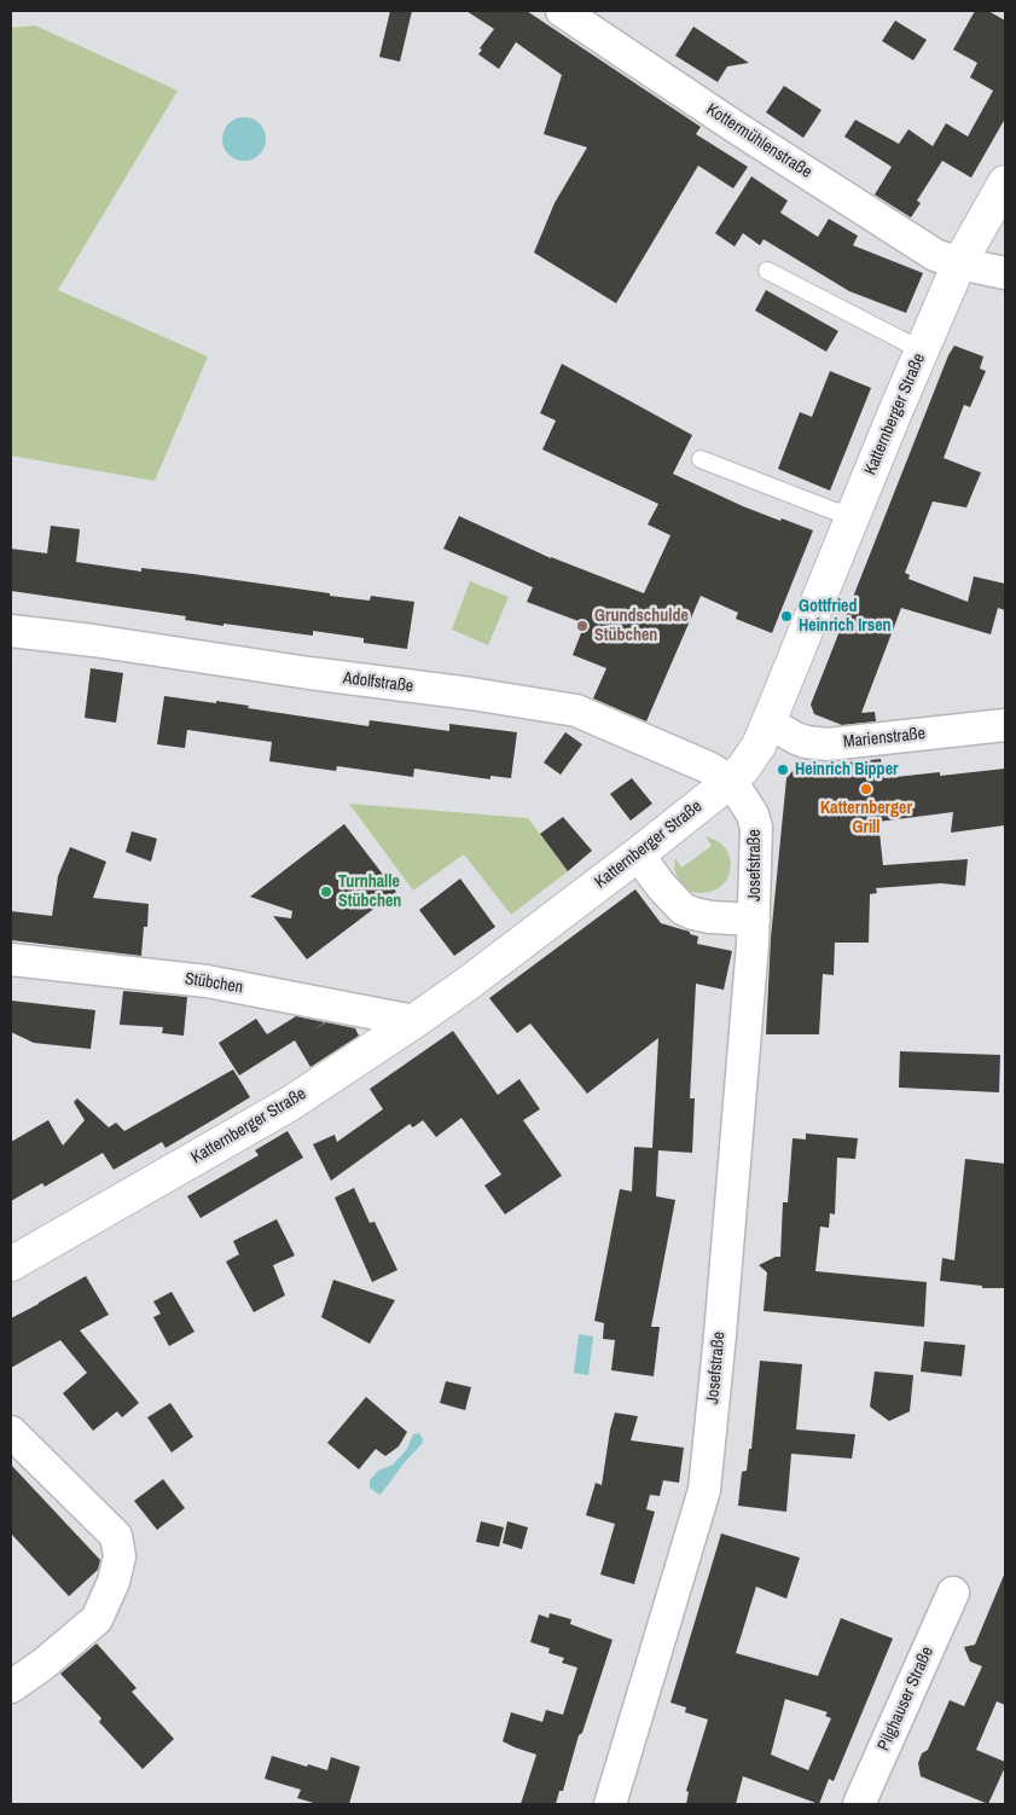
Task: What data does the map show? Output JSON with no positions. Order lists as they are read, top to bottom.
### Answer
{
  "streets": {
    "street": [
      "Kottermühlenstraße",
      "Katternberger Straße",
      "Adolfstraße",
      "Marienstraße",
      "Josefstraße",
      "Stübchen",
      "Pilghauser Straße"
    ]
  },
  "crossings": [
    ["Kottermühlenstraße", "Katternberger Straße"],
    ["Katternberger Straße", "Adolfstraße"],
    ["Katternberger Straße", "Marienstraße"],
    ["Katternberger Straße", "Josefstraße"],
    ["Katternberger Straße", "Stübchen"],
    ["Adolfstraße", "Josefstraße"]
  ],
  "places": [
    "Gottfried Heinrich Irsen",
    "Grundschulde Stübchen",
    "Heinrich Bipper",
    "Katternberger Grill",
    "Turnhalle Stübchen"
  ]
}
